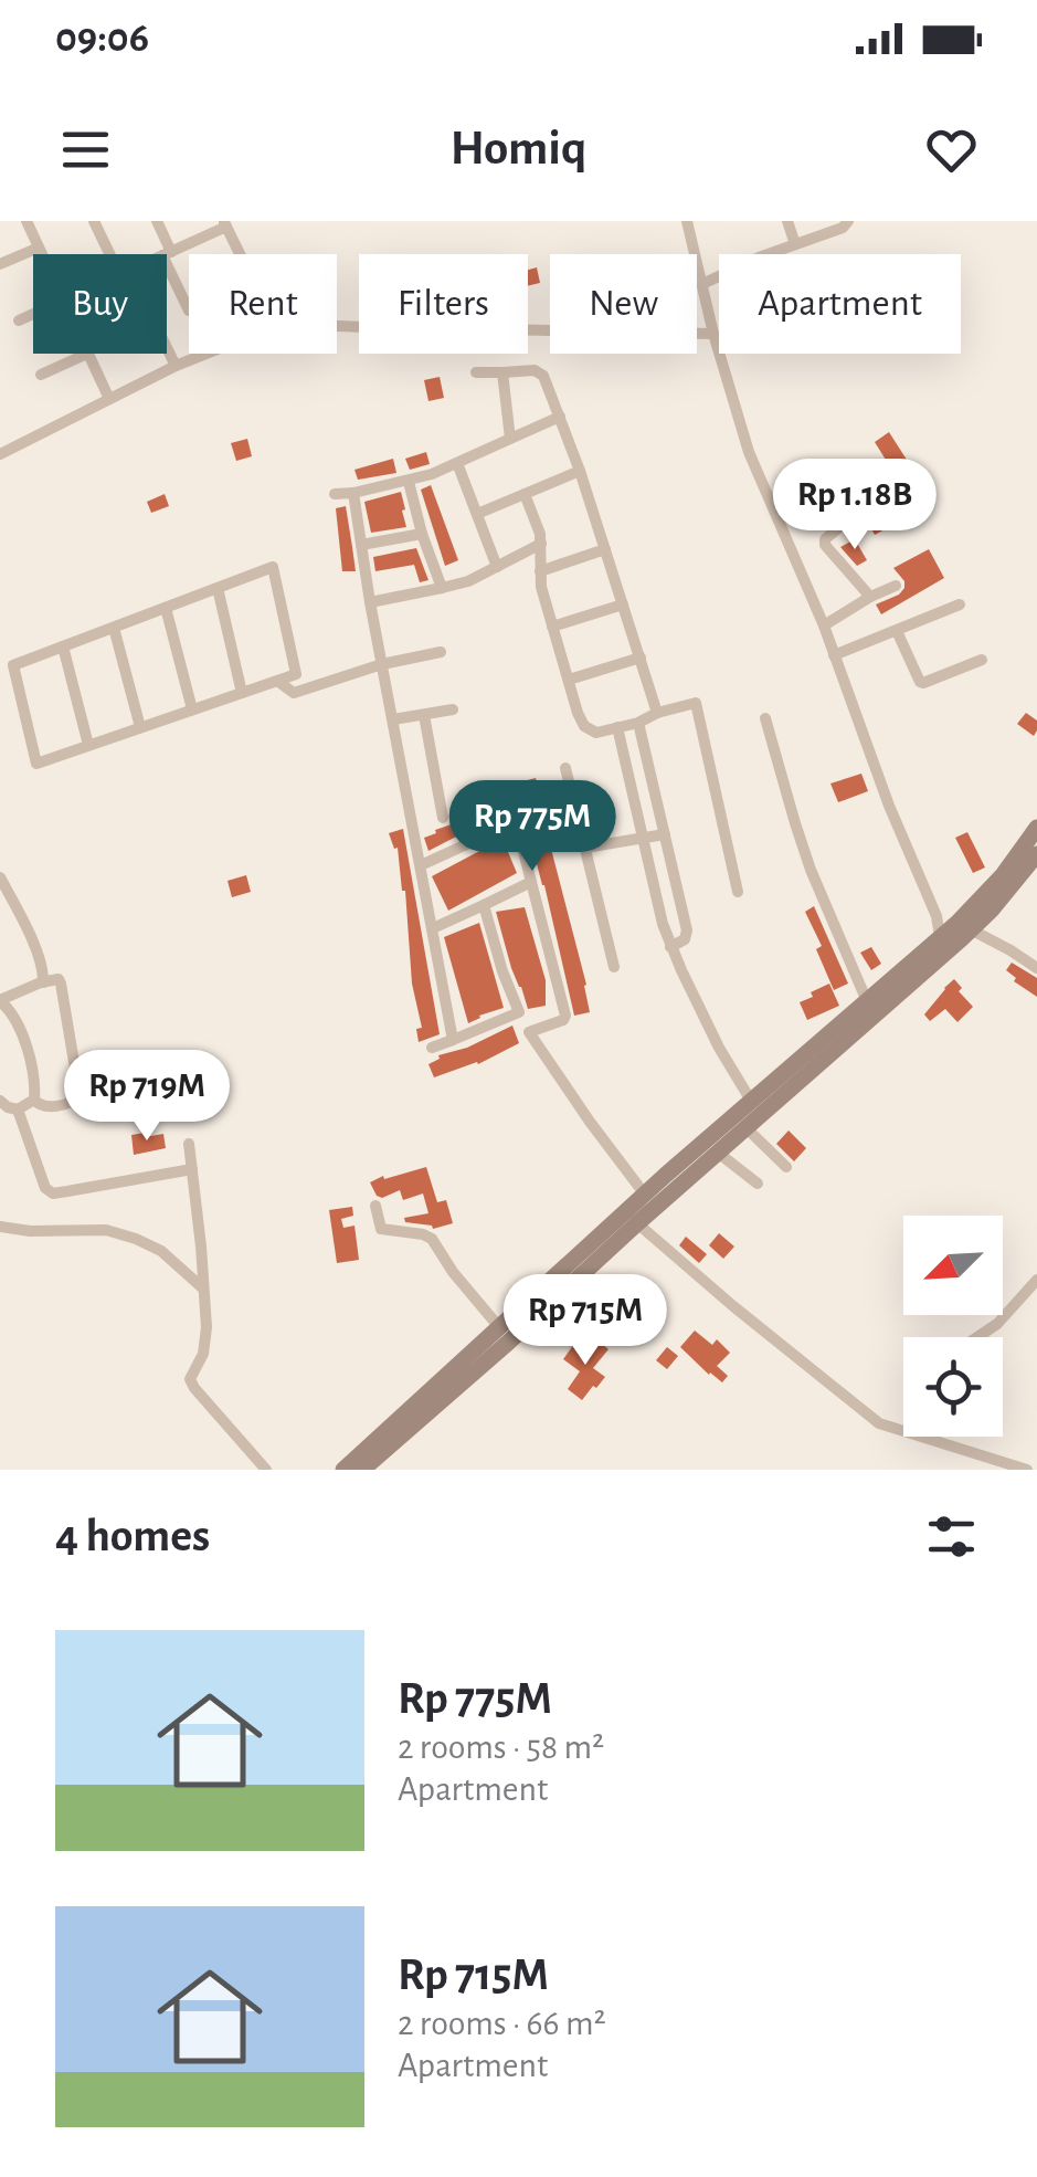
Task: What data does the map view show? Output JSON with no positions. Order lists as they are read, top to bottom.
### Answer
{
  "north": "bottom left",
  "page": {
    "status": "09:06",
    "header": "Homiq",
    "chip": [
      "Buy",
      "Rent",
      "Filters",
      "New",
      "Apartment"
    ],
    "price": [
      "Rp 1.18B",
      "Rp 775M",
      "Rp 719M",
      "Rp 715M"
    ],
    "heading": "4 homes",
    "list": [
      {
        "name": "Rp 775M",
        "note": "2 rooms · 58 m² · Apartment"
      },
      {
        "name": "Rp 715M",
        "note": "2 rooms · 66 m² · Apartment"
      }
    ]
  }
}
